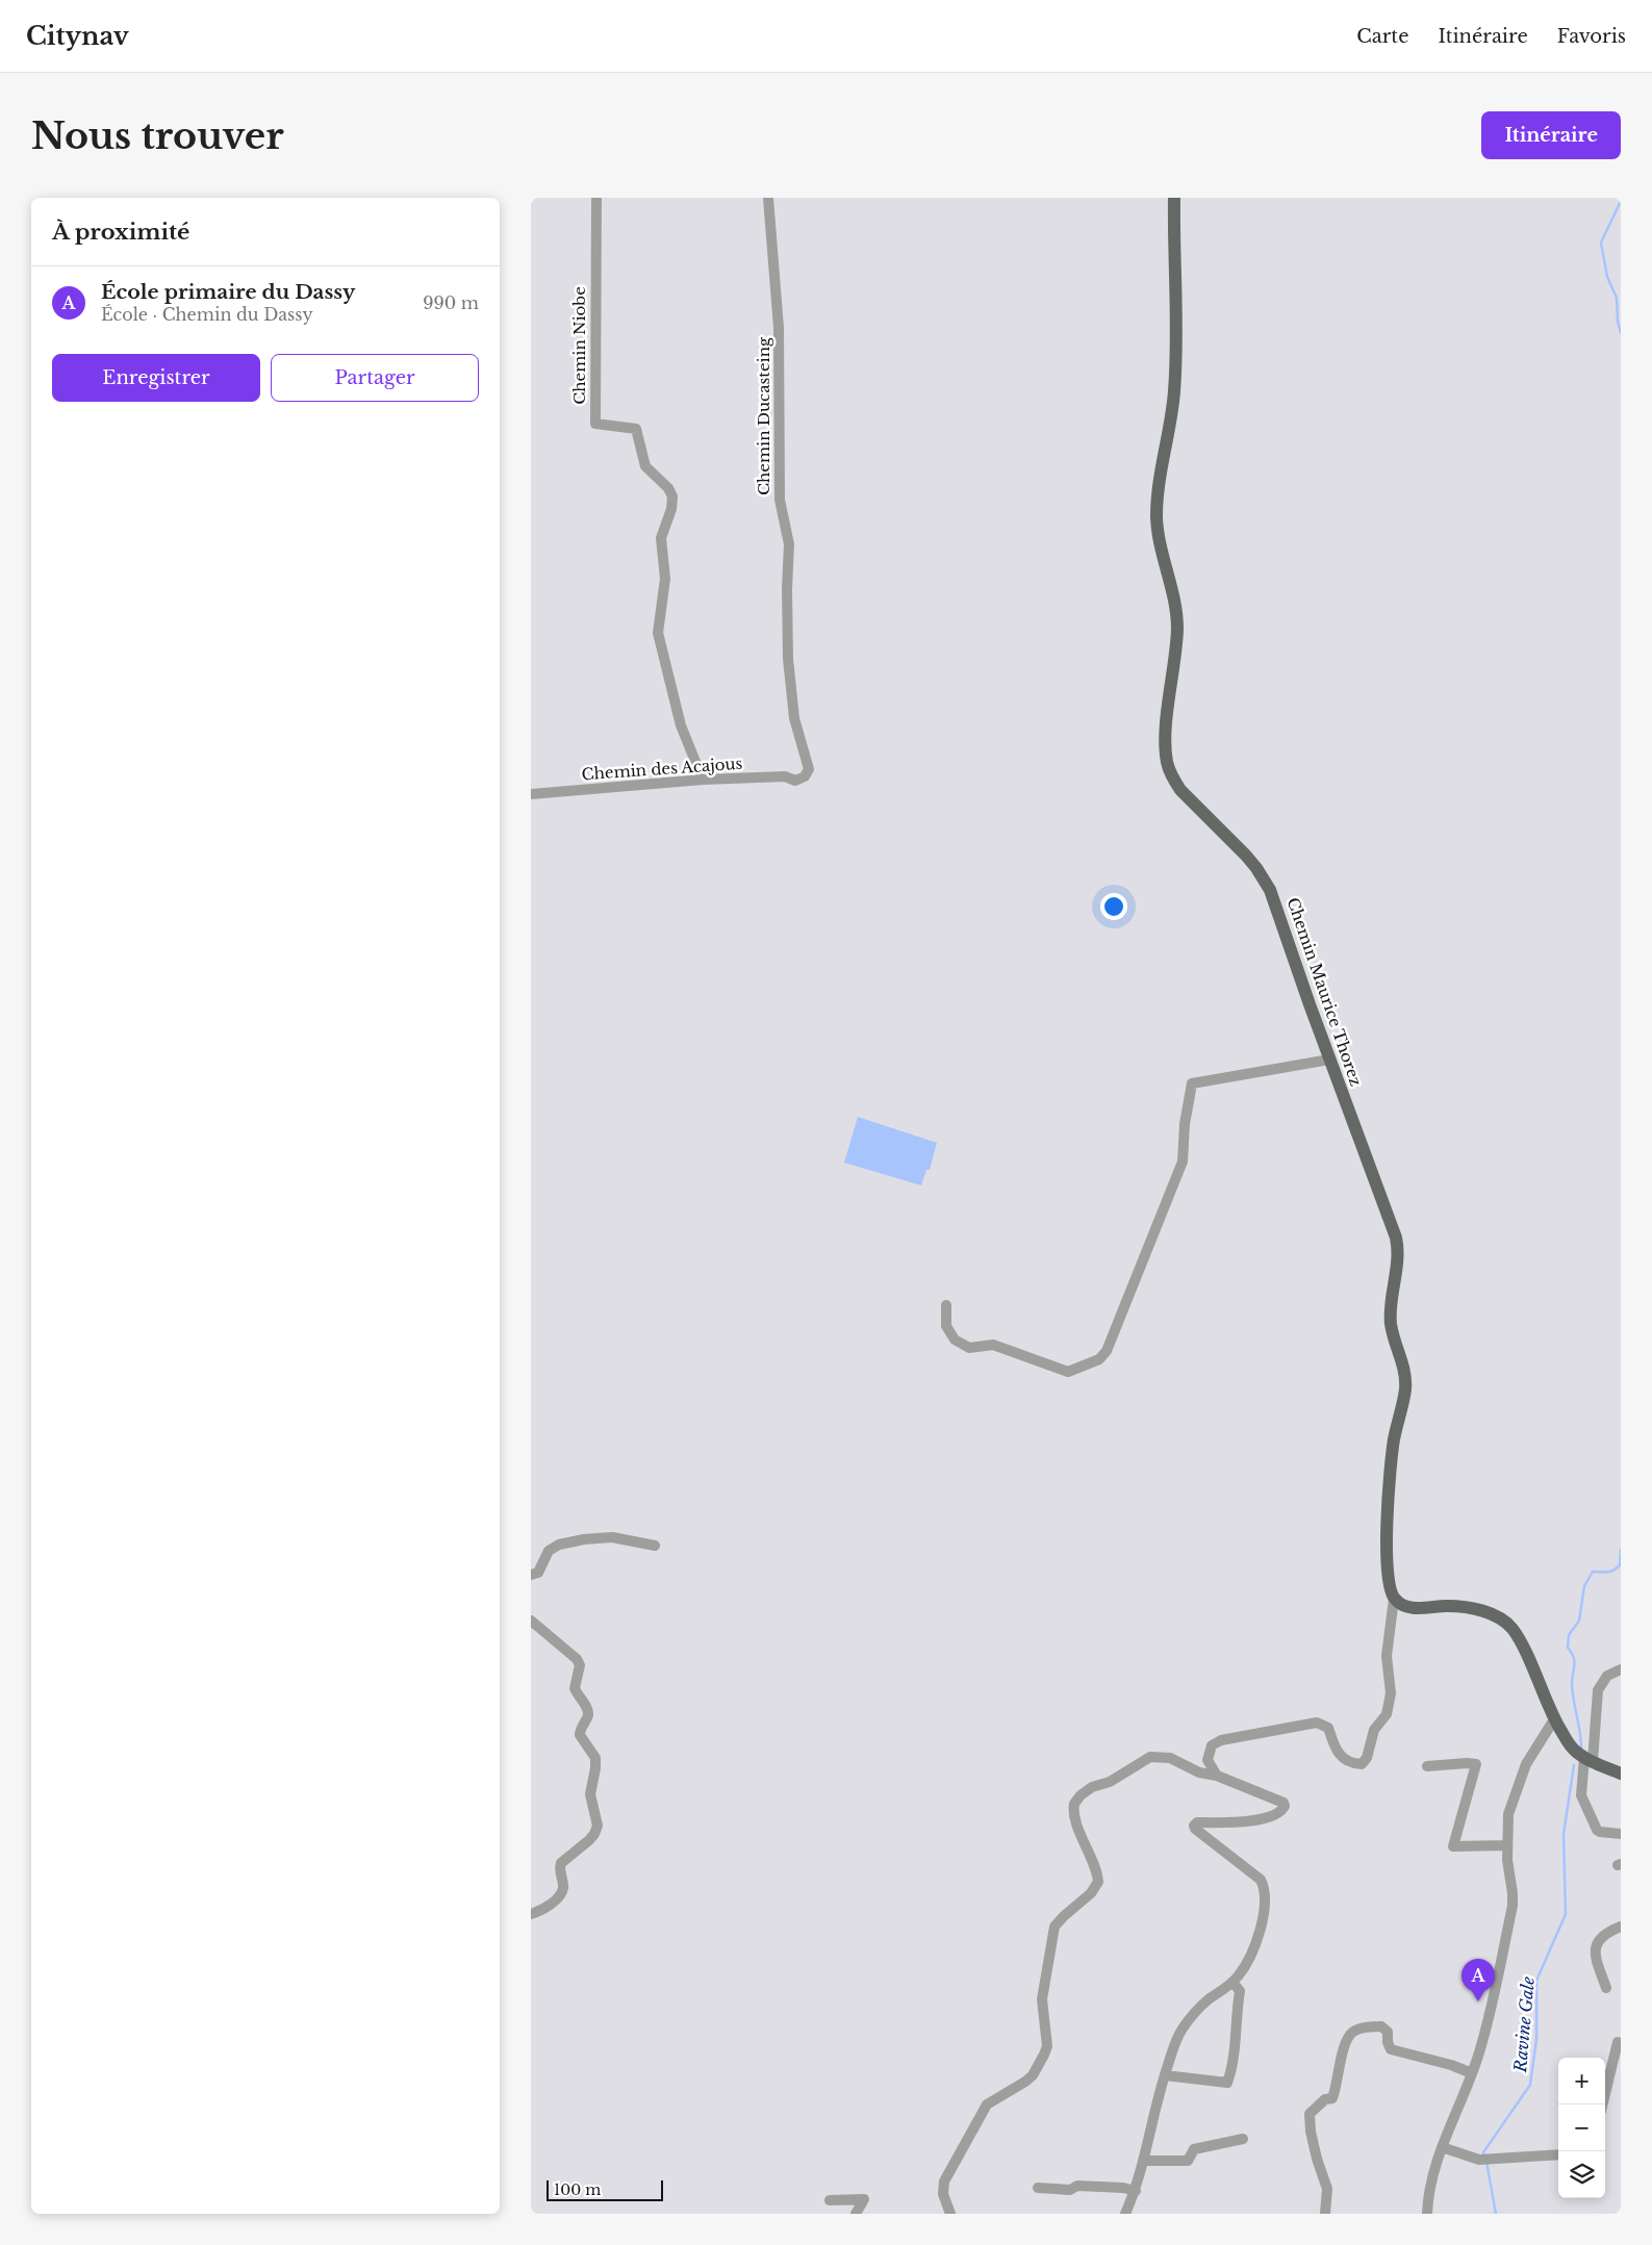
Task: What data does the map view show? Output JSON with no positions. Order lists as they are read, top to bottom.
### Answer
{
  "streets": {
    "main road": ["Chemin Maurice Thorez"],
    "street": ["Chemin Niobe", "Chemin Ducasteing", "Chemin des Acajous"]
  },
  "crossings": [
    ["Chemin Niobe", "Chemin des Acajous"],
    ["Chemin Ducasteing", "Chemin des Acajous"]
  ],
  "water": ["Ravine Gale"],
  "scale_bar": "100 m",
  "page": {
    "header": "Citynav",
    "nav": ["Carte", "Itinéraire", "Favoris"],
    "buttons": [
      "Itinéraire",
      ["Enregistrer", "Partager"]
    ],
    "title": "Nous trouver",
    "heading": "À proximité",
    "list": [
      {
        "mark": "A",
        "name": "École primaire du Dassy",
        "note": "École · Chemin du Dassy",
        "value": "990 m"
      }
    ],
    "pins": "A",
    "map_buttons": ["+", "−"],
    "scale": "100 m"
  }
}
